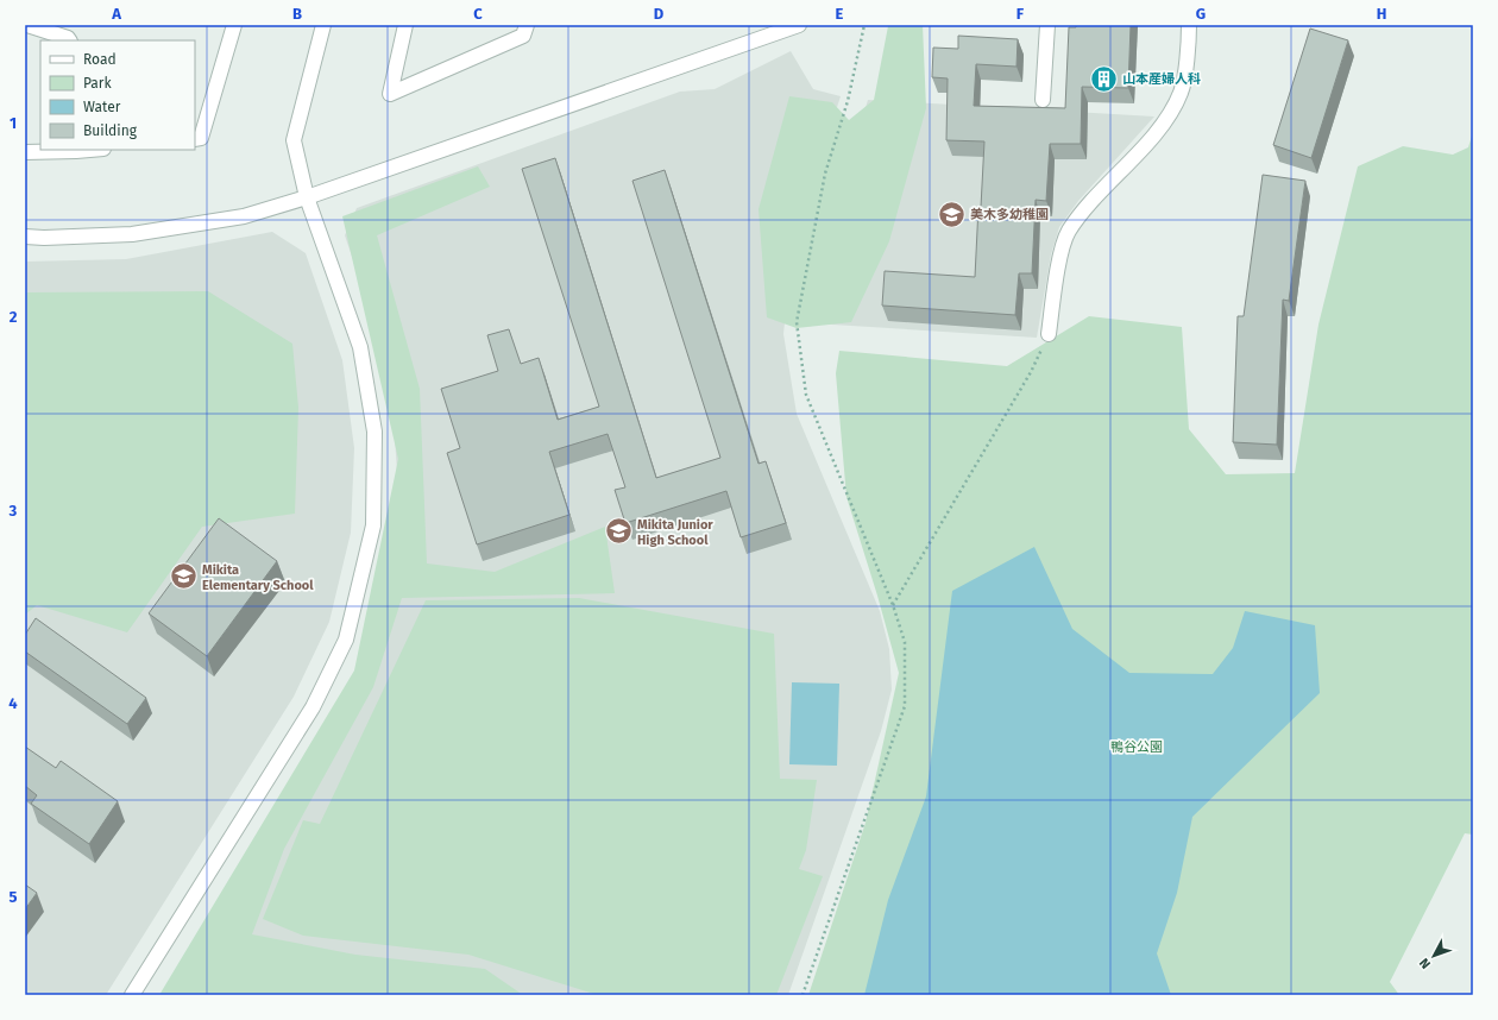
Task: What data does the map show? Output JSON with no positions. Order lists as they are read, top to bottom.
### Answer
{
  "parks": ["鴨谷公園"],
  "places": {
    "building": ["山本産婦人科"],
    "school or university": ["美木多幼稚園", "Mikita Junior High School", "Mikita Elementary School"]
  },
  "legend": [
    "Road",
    "Park",
    "Water",
    "Building"
  ],
  "north": "bottom left",
  "grid": {
    "columns": [
      "A",
      "B",
      "C",
      "D",
      "E",
      "F",
      "G",
      "H"
    ],
    "rows": [
      "1",
      "2",
      "3",
      "4",
      "5"
    ]
  }
}
